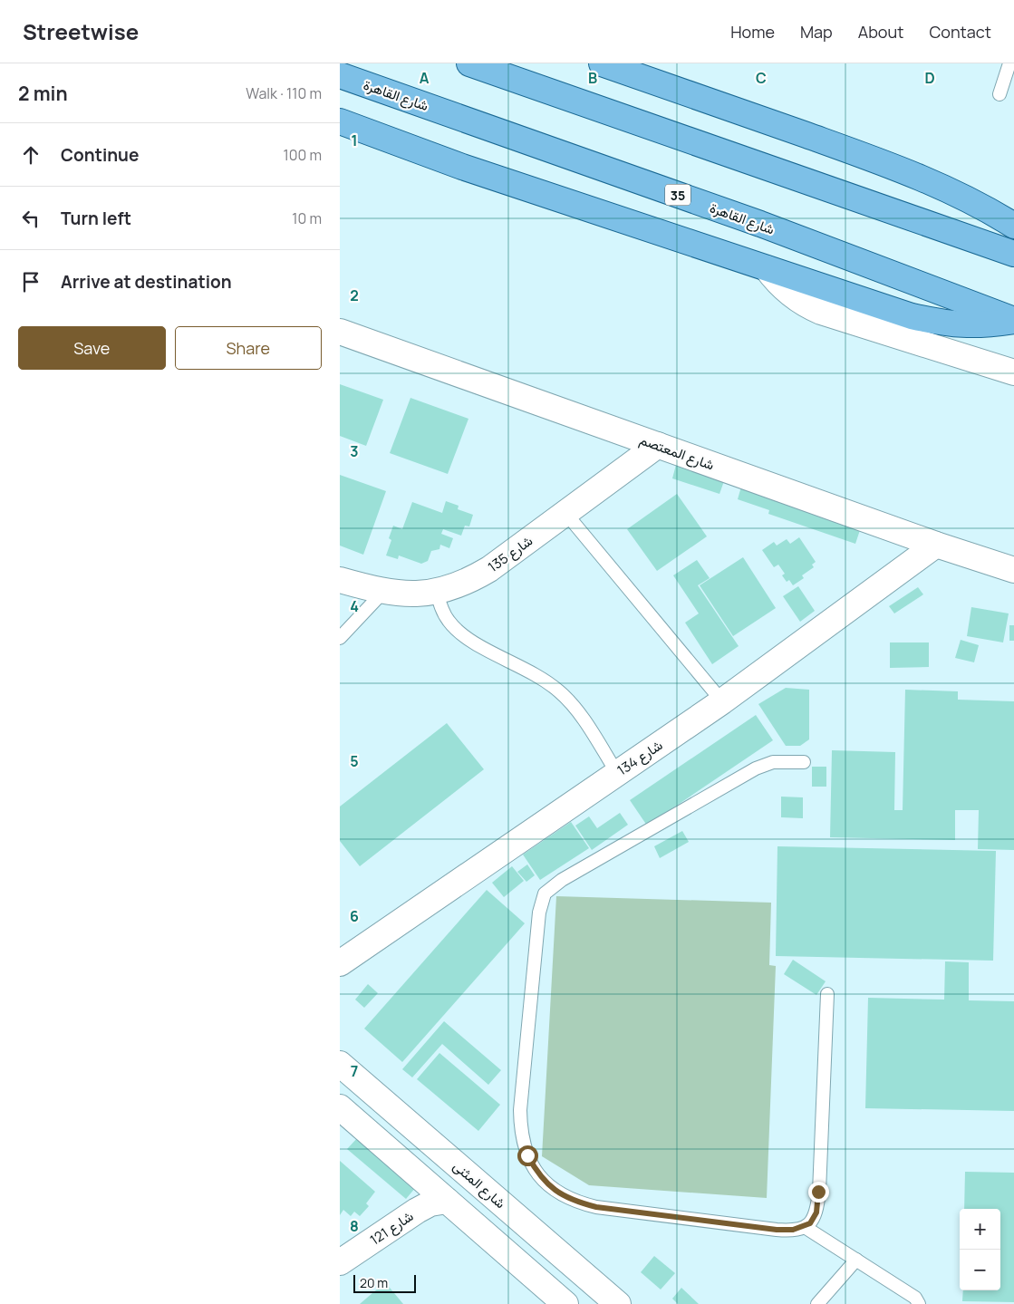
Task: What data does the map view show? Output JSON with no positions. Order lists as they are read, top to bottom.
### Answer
{
  "streets": {
    "main road": ["شارع القاهرة", "35"],
    "street": [
      "شارع المعتصم",
      "شارع 135",
      "شارع 134",
      "شارع المثنى",
      "شارع 121"
    ]
  },
  "crossings": [
    ["شارع المعتصم", "شارع 135"],
    ["شارع المعتصم", "شارع 134"]
  ],
  "scale_bar": "20 m",
  "page": {
    "header": "Streetwise",
    "nav": [
      "Home",
      "Map",
      "About",
      "Contact"
    ],
    "heading": ["2 min", "Walk · 110 m"],
    "list": [
      ["Continue", "100 m"],
      ["Turn left", "10 m"],
      "Arrive at destination"
    ],
    "buttons": ["Save", "Share"],
    "map_buttons": ["+", "−"],
    "scale": "20 m"
  },
  "grid": {
    "columns": [
      "A",
      "B",
      "C",
      "D"
    ],
    "rows": [
      "1",
      "2",
      "3",
      "4",
      "5",
      "6",
      "7",
      "8"
    ]
  }
}
